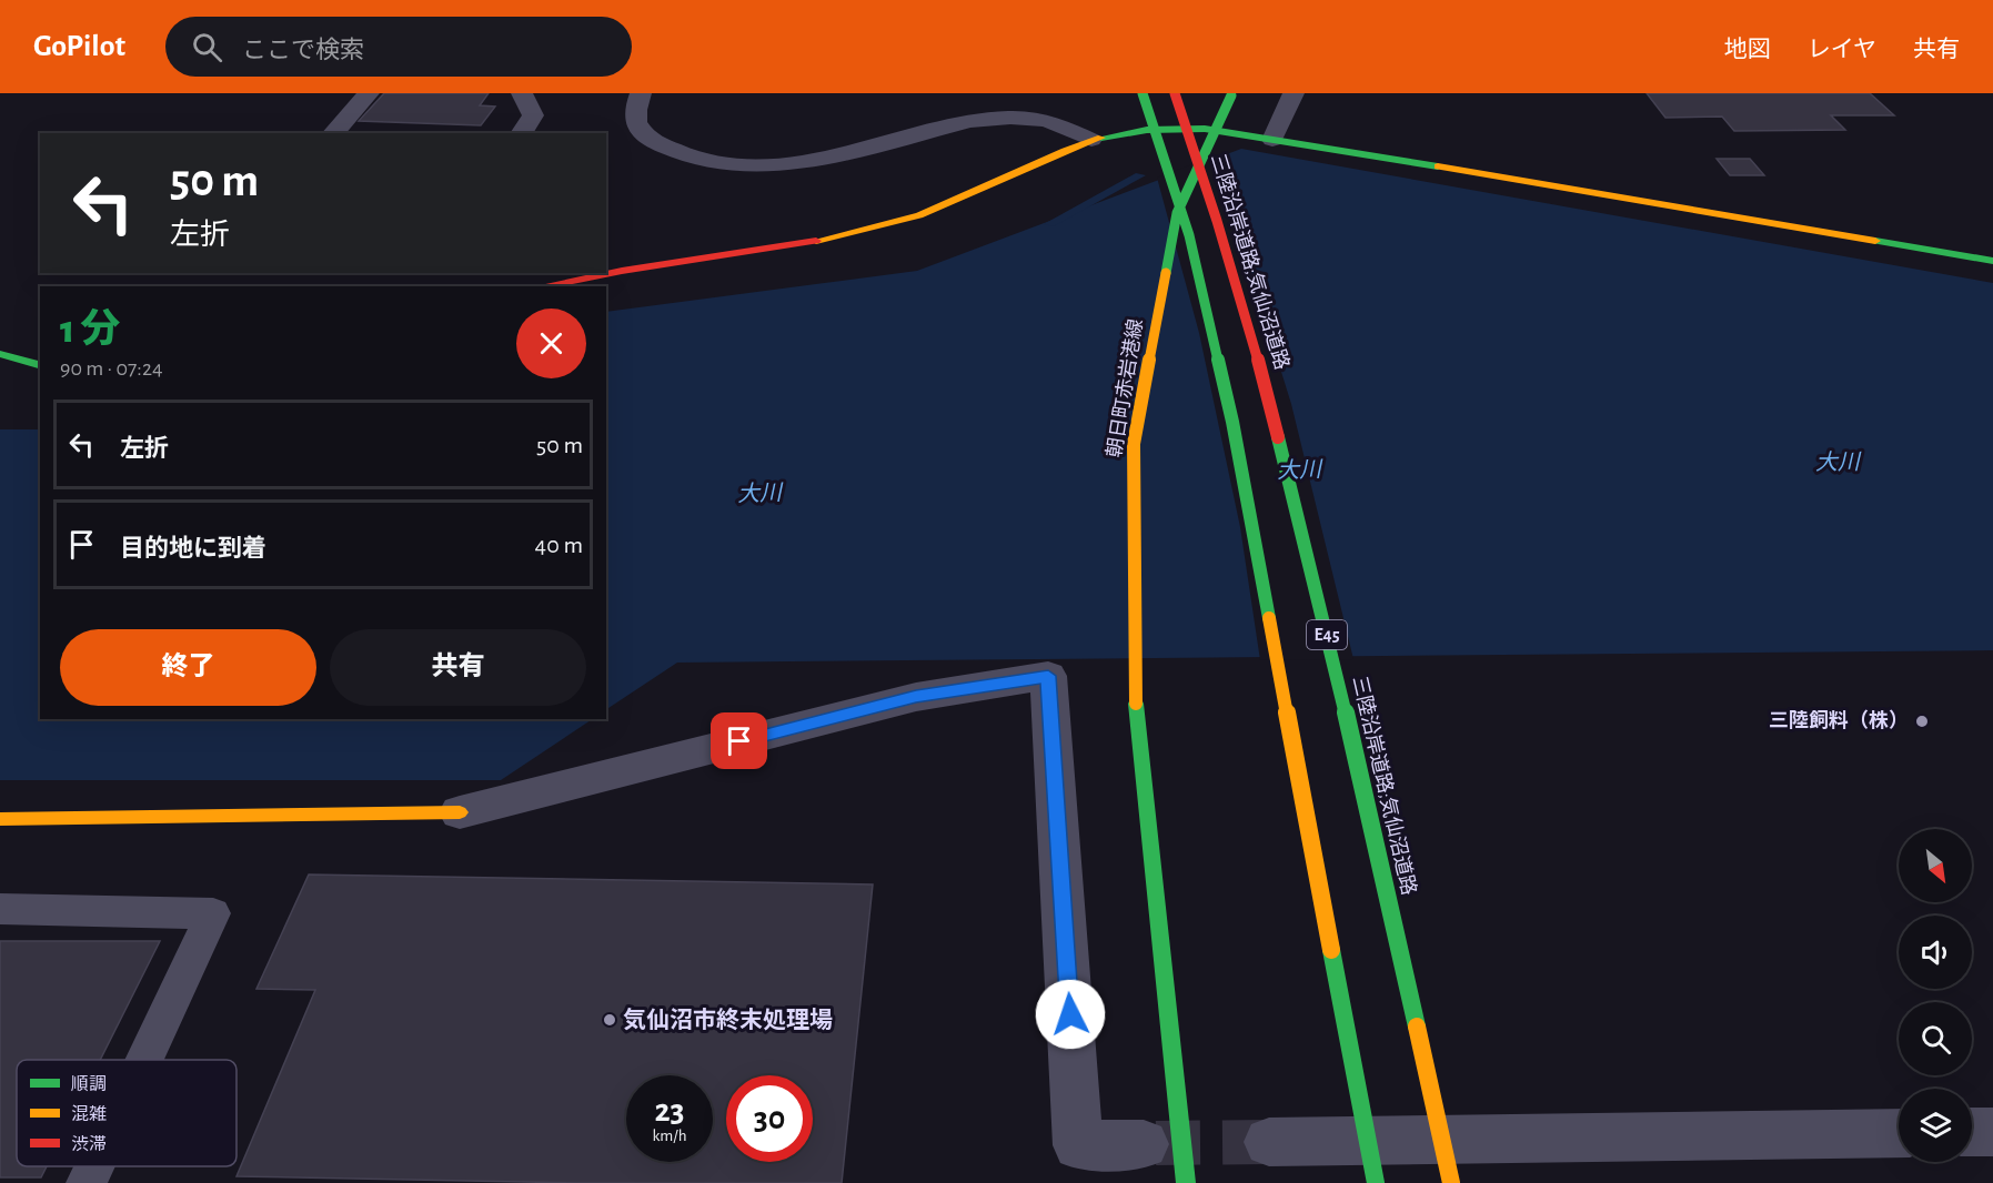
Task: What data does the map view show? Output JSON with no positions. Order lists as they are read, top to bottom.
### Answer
{
  "streets": {
    "main road": ["三陸沿岸道路;気仙沼道路", "朝日町赤岩港線", "E45"]
  },
  "water": ["大川"],
  "places": ["三陸飼料（株）", "気仙沼市終末処理場"],
  "legend": ["順調", "混雑", "渋滞"],
  "north": "bottom right",
  "page": {
    "header": "GoPilot",
    "search": "ここで検索",
    "nav": ["地図", "レイヤ", "共有"],
    "turn": ["50 m", "左折"],
    "heading": ["1 分", "90 m · 07:24"],
    "list": [
      {
        "name": "左折",
        "value": "50 m"
      },
      {
        "name": "目的地に到着",
        "value": "40 m"
      }
    ],
    "buttons": ["終了", "共有"],
    "speed": "23 km/h",
    "limit": "30"
  }
}
